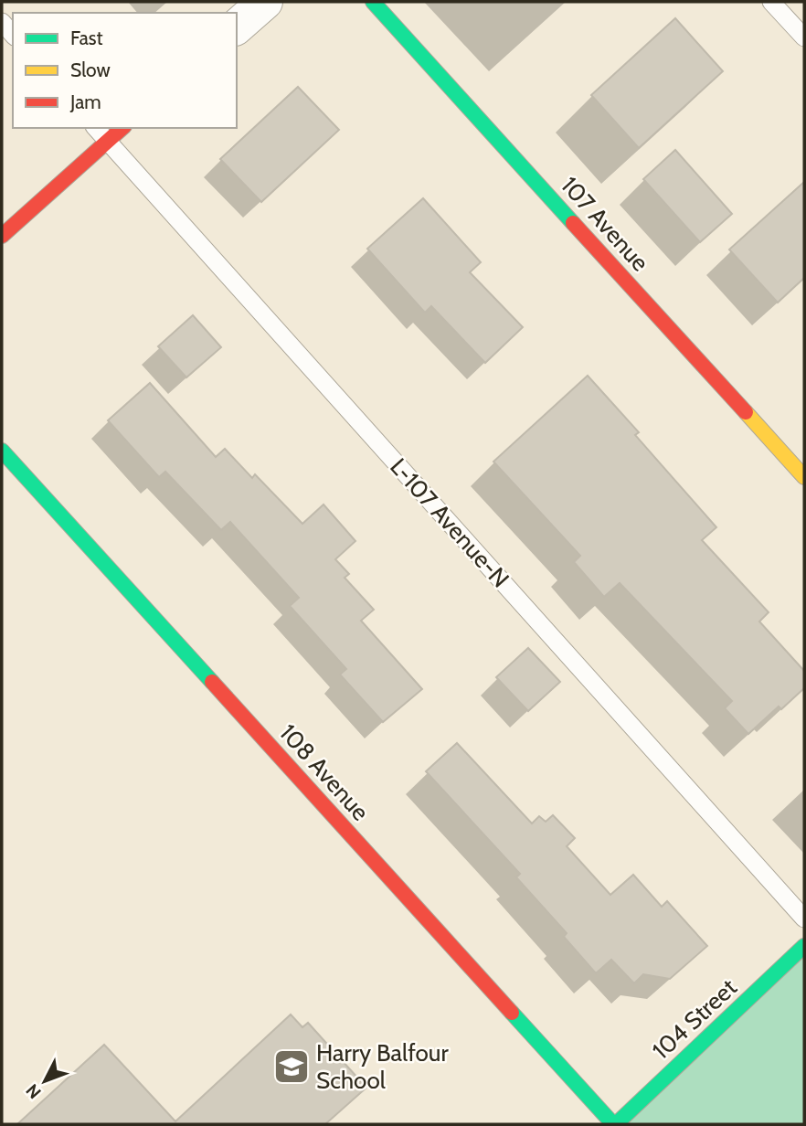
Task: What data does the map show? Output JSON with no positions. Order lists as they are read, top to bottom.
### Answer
{
  "streets": {
    "street": ["107 Avenue", "108 Avenue", "104 Street"],
    "lane": ["L-107 Avenue-N"]
  },
  "crossings": [
    ["108 Avenue", "104 Street"]
  ],
  "places": {
    "school or university": ["Harry Balfour School"]
  },
  "legend": ["Fast", "Slow", "Jam"],
  "north": "bottom left"
}
